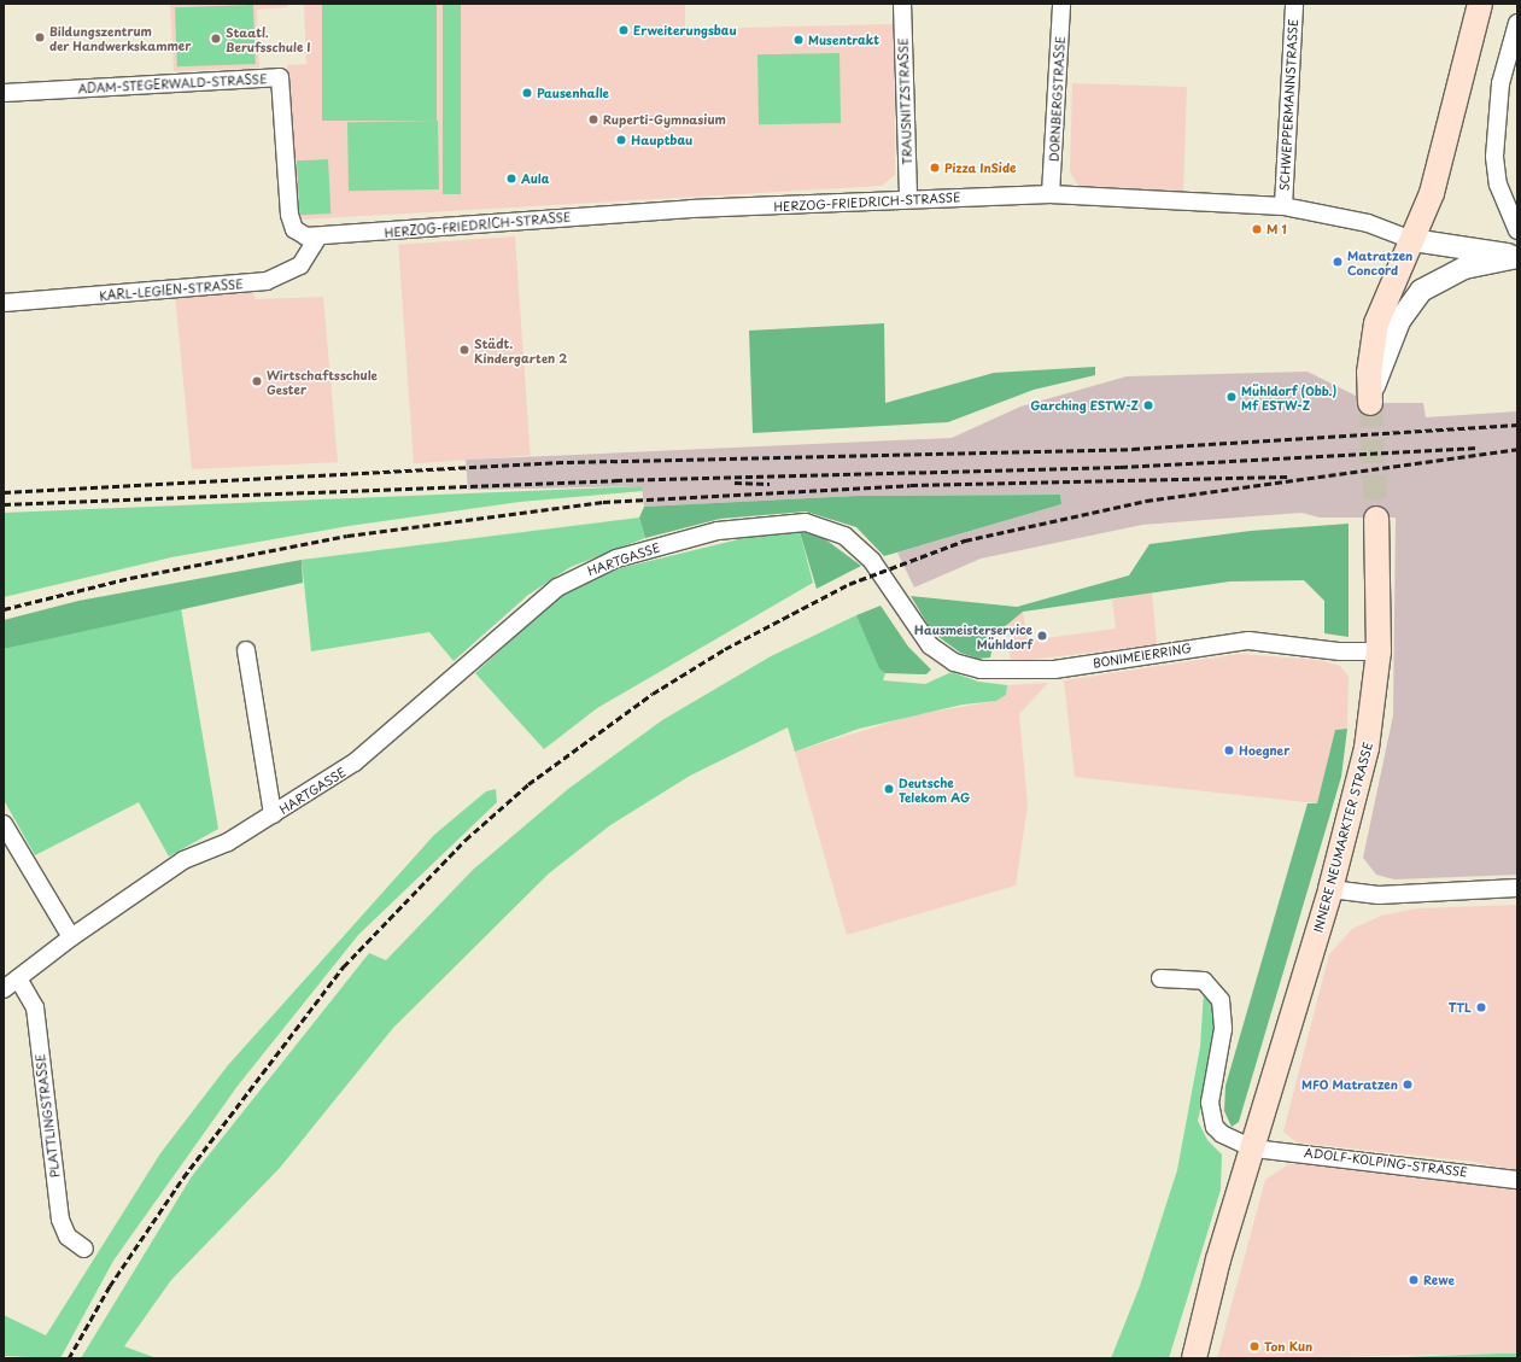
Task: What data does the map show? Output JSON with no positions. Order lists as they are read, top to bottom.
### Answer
{
  "streets": {
    "main road": ["INNERE NEUMARKTER STRASSE"],
    "street": [
      "ADAM-STEGERWALD-STRASSE",
      "DORNBERGSTRASSE",
      "TRAUSNITZSTRASSE",
      "SCHWEPPERMANNSTRASSE",
      "HERZOG-FRIEDRICH-STRASSE",
      "KARL-LEGIEN-STRASSE",
      "HARTGASSE",
      "BONIMEIERRING",
      "PLATTLINGSTRASSE",
      "ADOLF-KOLPING-STRASSE"
    ]
  },
  "crossings": [
    ["ADAM-STEGERWALD-STRASSE", "HERZOG-FRIEDRICH-STRASSE"],
    ["ADAM-STEGERWALD-STRASSE", "KARL-LEGIEN-STRASSE"],
    ["DORNBERGSTRASSE", "HERZOG-FRIEDRICH-STRASSE"],
    ["TRAUSNITZSTRASSE", "HERZOG-FRIEDRICH-STRASSE"],
    ["SCHWEPPERMANNSTRASSE", "HERZOG-FRIEDRICH-STRASSE"],
    ["HERZOG-FRIEDRICH-STRASSE", "KARL-LEGIEN-STRASSE"],
    ["HARTGASSE", "BONIMEIERRING"],
    ["HARTGASSE", "PLATTLINGSTRASSE"],
    ["BONIMEIERRING", "INNERE NEUMARKTER STRASSE"],
    ["INNERE NEUMARKTER STRASSE", "ADOLF-KOLPING-STRASSE"]
  ],
  "places": [
    "Erweiterungsbau",
    "Bildungszentrum der Handwerkskammer",
    "Staatl. Berufsschule I",
    "Musentrakt",
    "Pausenhalle",
    "Ruperti-Gymnasium",
    "Hauptbau",
    "Pizza InSide",
    "Aula",
    "M 1",
    "Matratzen Concord",
    "Städt. Kindergarten 2",
    "Wirtschaftsschule Gester",
    "Mühldorf (Obb.) Mf ESTW-Z",
    "Garching ESTW-Z",
    "Hausmeisterservice Mühldorf",
    "Hoegner",
    "Deutsche Telekom AG",
    "TTL",
    "MFO Matratzen",
    "Rewe",
    "Ton Kun"
  ]
}
